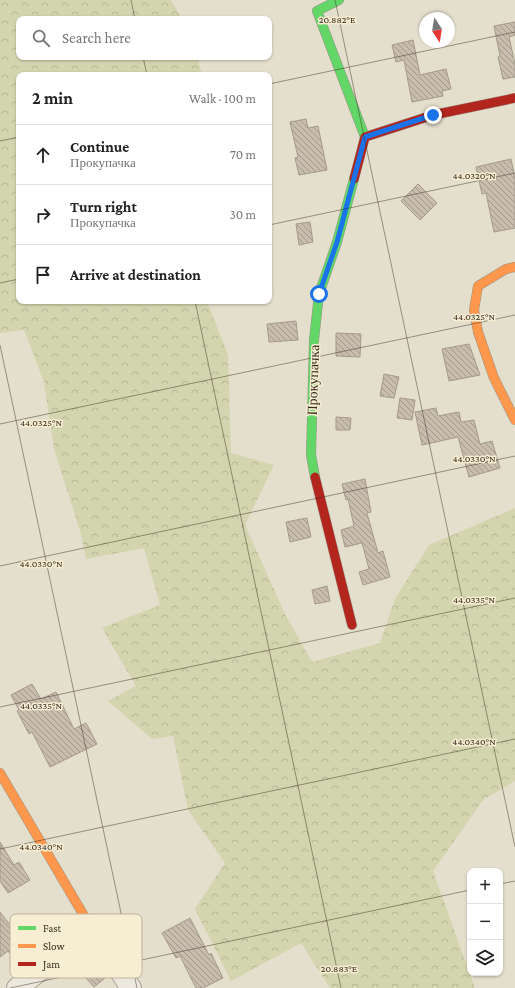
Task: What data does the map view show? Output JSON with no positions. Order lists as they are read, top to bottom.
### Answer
{
  "streets": {
    "street": ["Прокупачка"]
  },
  "legend": ["Fast", "Slow", "Jam"],
  "north": "bottom",
  "page": {
    "search": "Search here",
    "heading": ["2 min", "Walk · 100 m"],
    "list": [
      ["Continue", "Прокупачка", "70 m"],
      ["Turn right", "Прокупачка", "30 m"],
      "Arrive at destination"
    ],
    "map_buttons": ["+", "−"]
  },
  "coordinates": [
    "20.882°E",
    "44.0320°N",
    "44.0325°N",
    "44.0330°N",
    "44.0335°N",
    "44.0340°N",
    "20.883°E"
  ]
}
